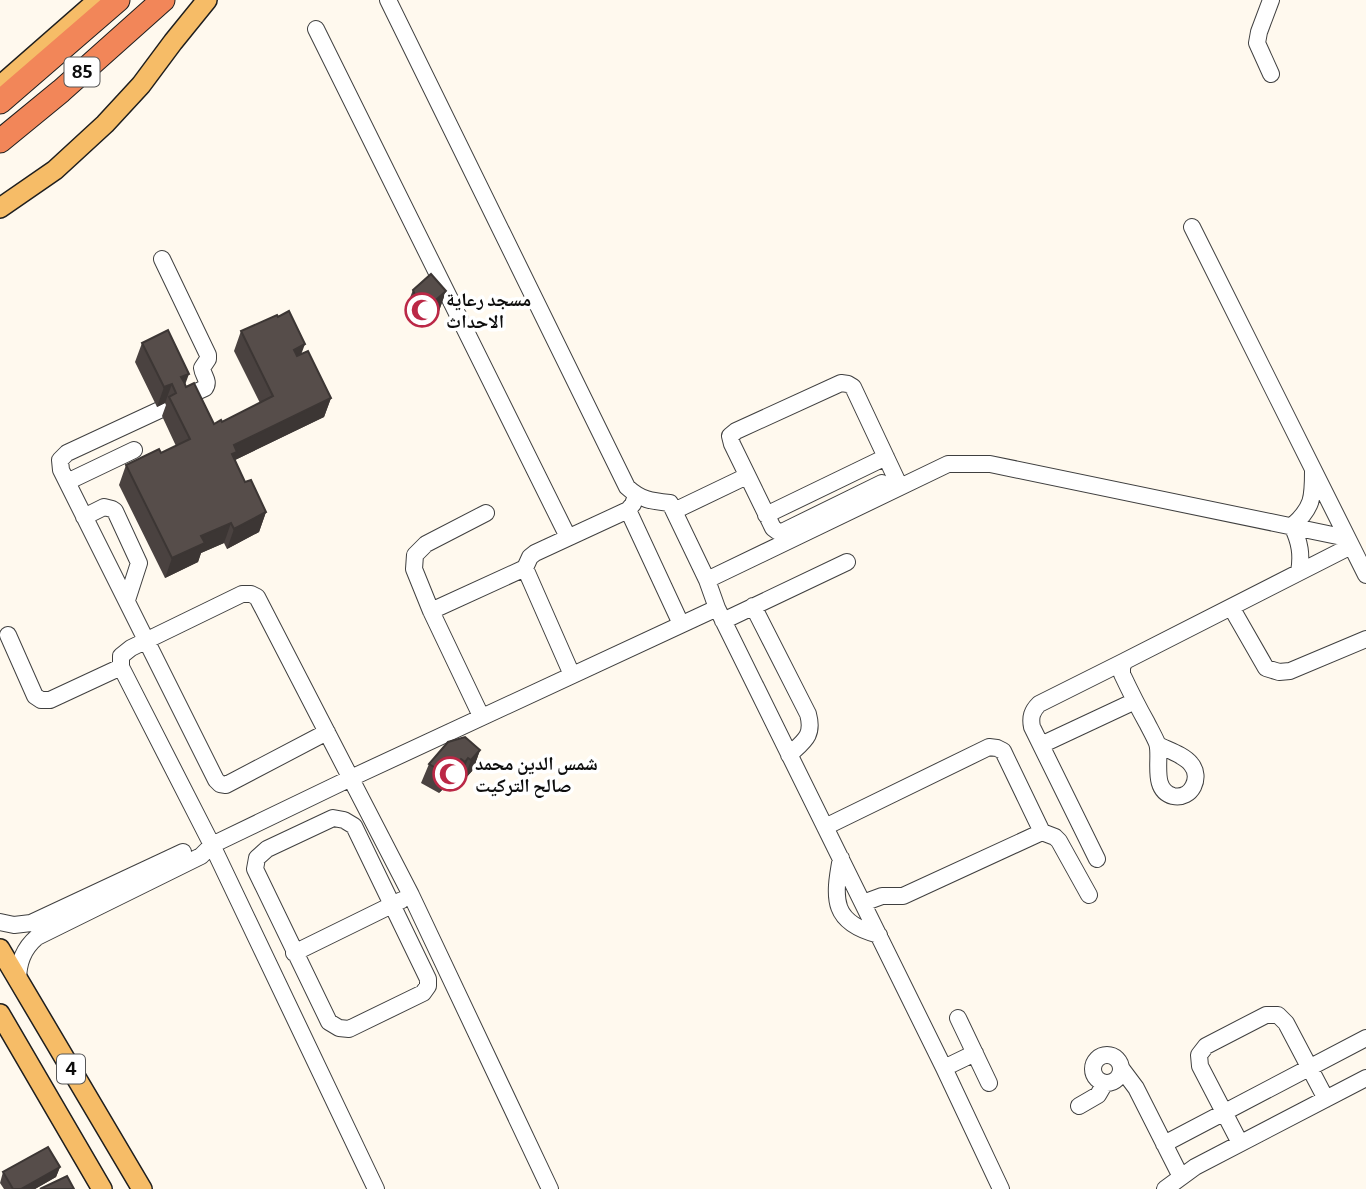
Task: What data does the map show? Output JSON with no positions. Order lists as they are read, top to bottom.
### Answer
{
  "streets": {
    "highway": ["85"],
    "main road": ["4"]
  },
  "places": {
    "mosque": ["مسجد رعاية الاحداث", "شمس الدين محمد صالح التركيت"]
  }
}
